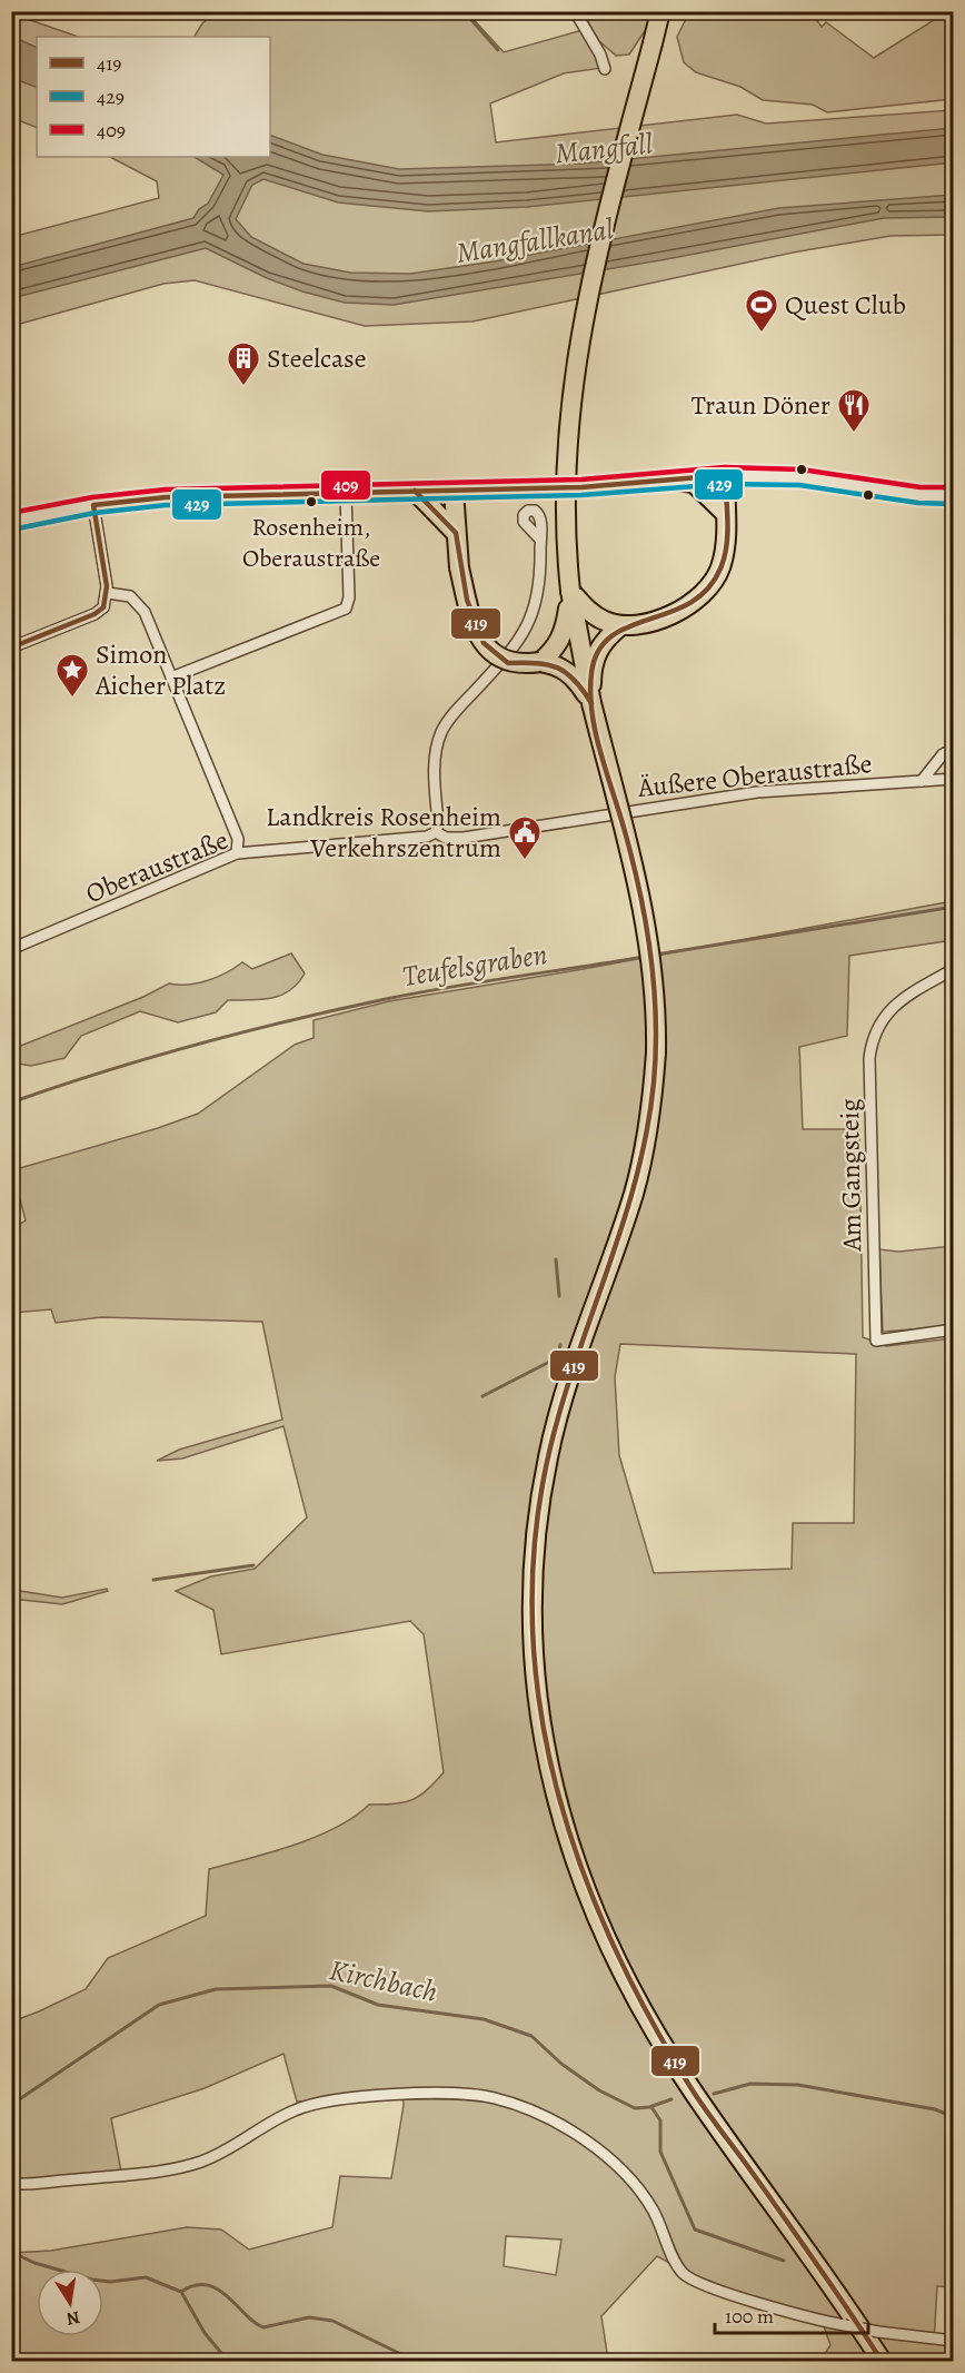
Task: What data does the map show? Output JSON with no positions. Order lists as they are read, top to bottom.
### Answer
{
  "streets": {
    "street": ["Äußere Oberaustraße", "Oberaustraße", "Am Gangsteig"]
  },
  "crossings": [
    ["Äußere Oberaustraße", "Oberaustraße"]
  ],
  "water": [
    "Mangfall",
    "Mangfallkanal",
    "Teufelsgraben",
    "Kirchbach"
  ],
  "places": {
    "sports": ["Quest Club"],
    "building": ["Steelcase"],
    "restaurant": ["Traun Döner"],
    "other": ["Rosenheim, Oberaustraße"],
    "place": ["Simon Aicher Platz"],
    "public building": ["Landkreis Rosenheim Verkehrszentrum"]
  },
  "lines": ["transit line 409", "transit line 419", "transit line 429"],
  "legend": ["419", "429", "409"],
  "scale_bar": "100 m",
  "north": "bottom"
}
